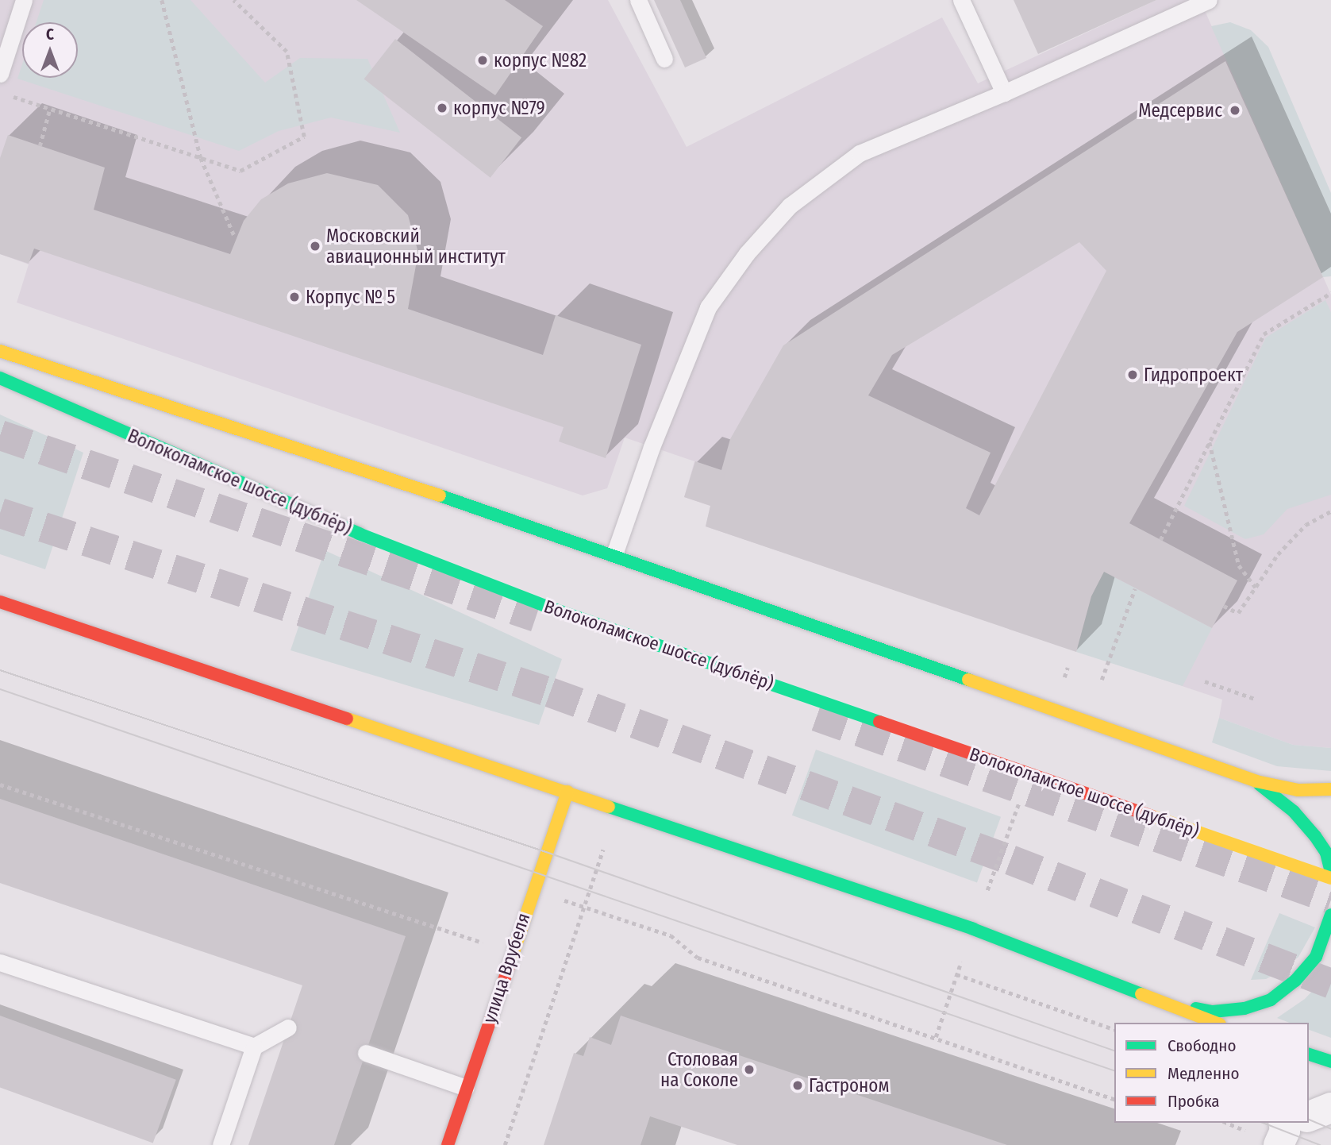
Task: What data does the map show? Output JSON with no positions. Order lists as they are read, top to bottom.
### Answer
{
  "streets": {
    "main road": ["Волоколамское шоссе (дублёр)", "улица Врубеля"]
  },
  "places": [
    "корпус №82",
    "корпус №79",
    "Медсервис",
    "Московский авиационный институт",
    "Корпус № 5",
    "Гидропроект",
    "Столовая на Соколе",
    "Гастроном"
  ],
  "legend": ["Свободно", "Медленно", "Пробка"],
  "north": "top"
}
